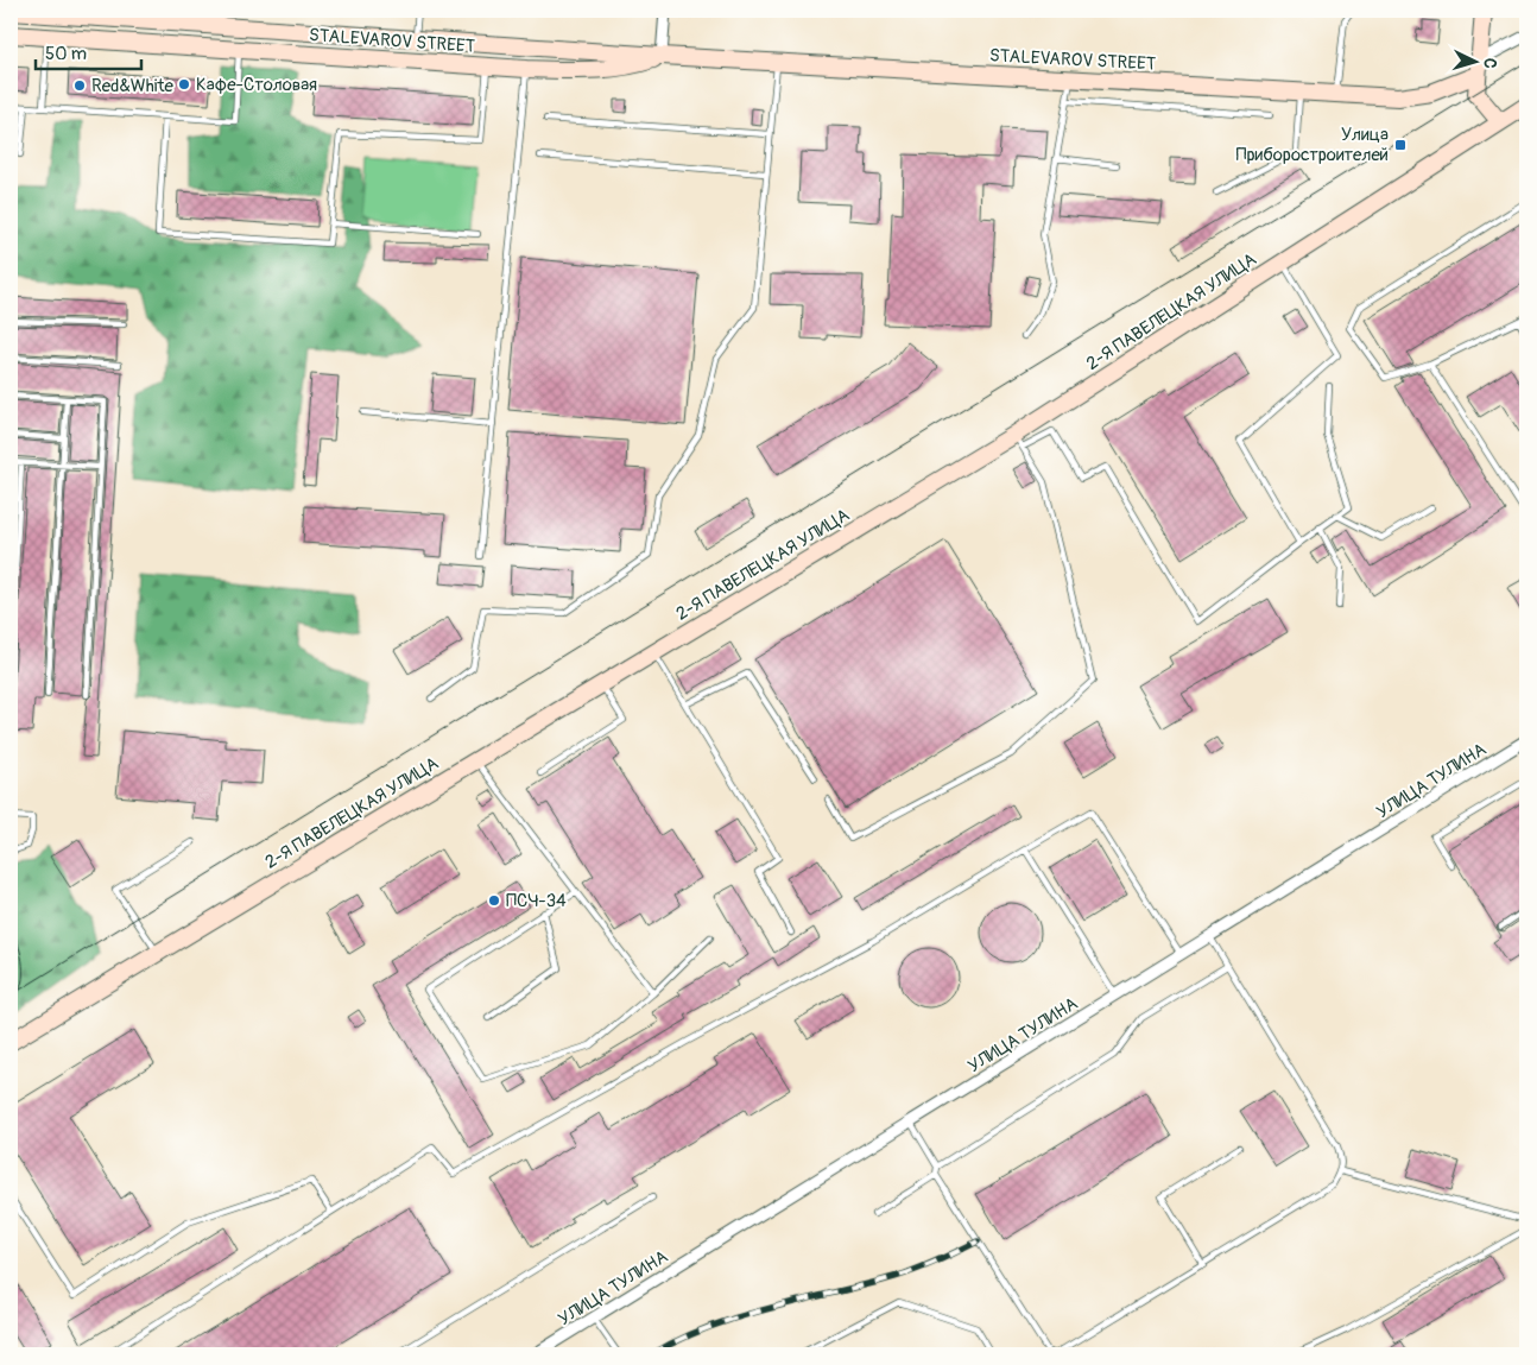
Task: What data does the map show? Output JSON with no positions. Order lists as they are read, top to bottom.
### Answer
{
  "streets": {
    "street": ["STALEVAROV STREET", "2-Я ПАВЕЛЕЦКАЯ УЛИЦА", "УЛИЦА ТУЛИНА"]
  },
  "places": {
    "other": ["Кафе-Столовая", "Red&White", "ПСЧ-34"],
    "transit": ["Улица Приборостроителей"]
  },
  "scale_bar": "50 m",
  "north": "right"
}
